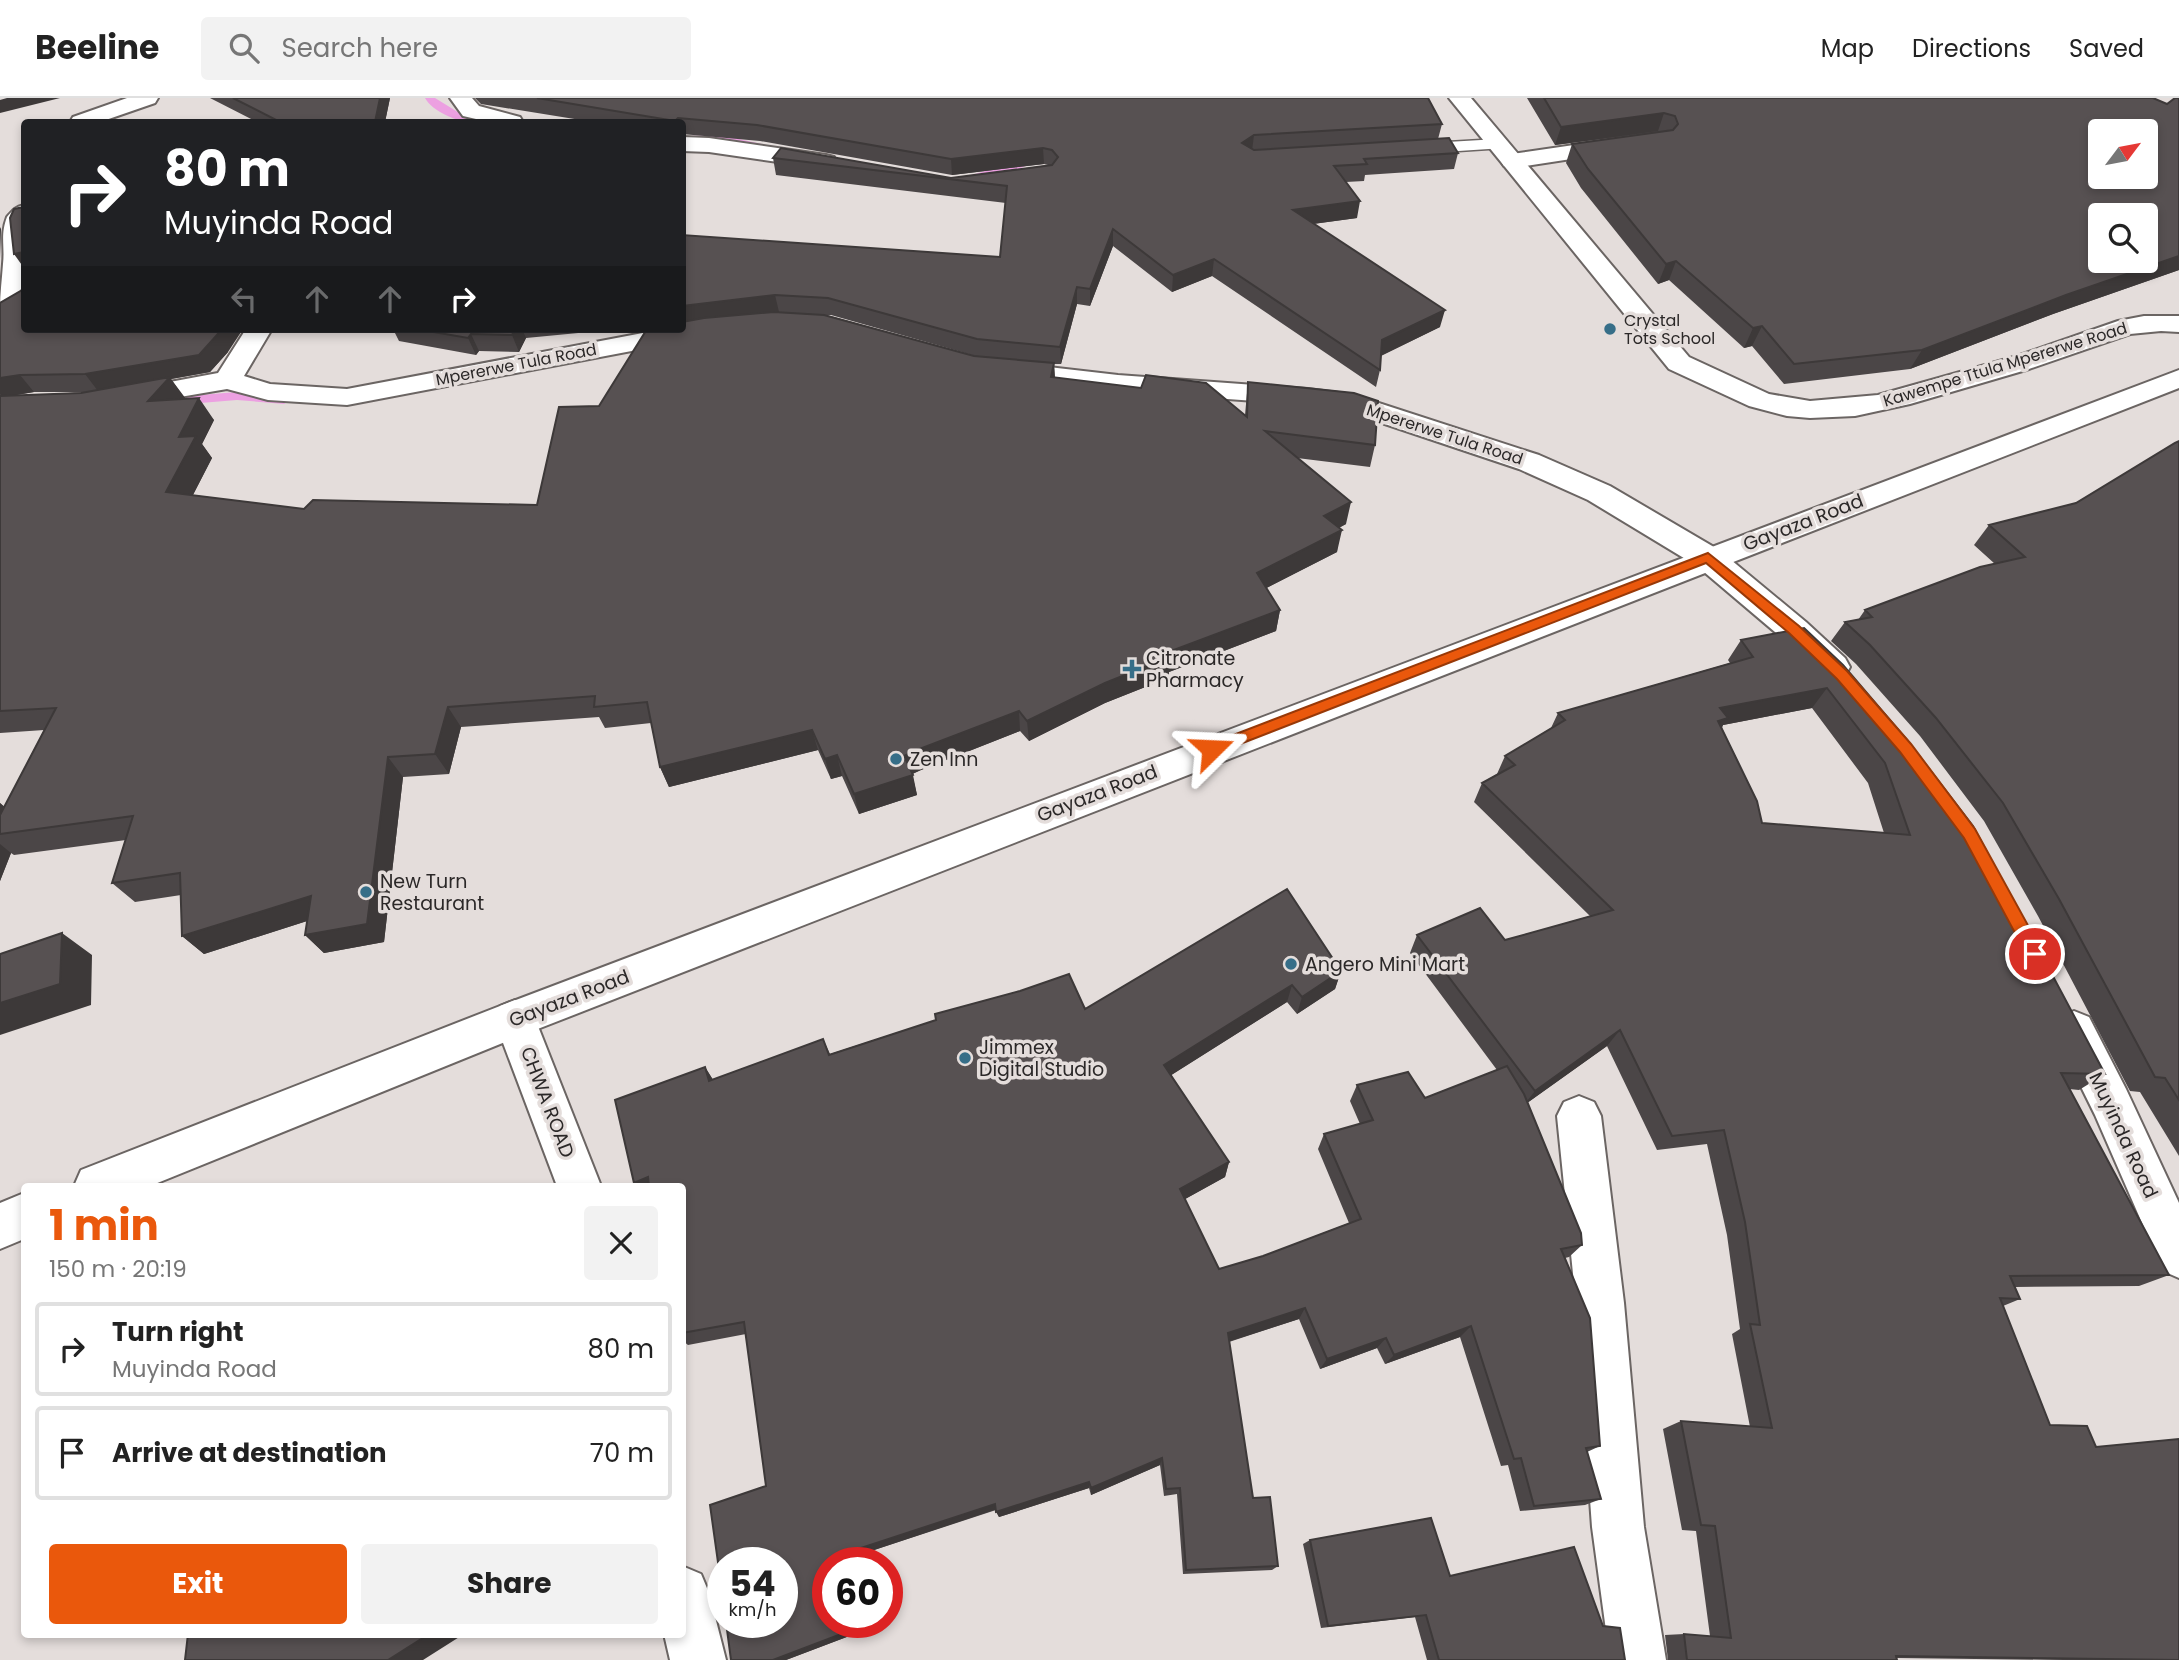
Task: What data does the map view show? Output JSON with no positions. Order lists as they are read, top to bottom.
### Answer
{
  "streets": {
    "street": [
      "Mpererwe Tula Road",
      "Kawempe Ttula Mpererwe Road",
      "Gayaza Road",
      "CHWA ROAD",
      "Muyinda Road"
    ]
  },
  "crossings": [
    ["Mpererwe Tula Road", "Gayaza Road"],
    ["Gayaza Road", "CHWA ROAD"]
  ],
  "places": {
    "other": [
      "Crystal Tots School",
      "Zen Inn",
      "New Turn Restaurant",
      "Angero Mini Mart",
      "Jimmex Digital Studio"
    ],
    "health": ["Citronate Pharmacy"]
  },
  "north": "top right",
  "page": {
    "header": "Beeline",
    "search": "Search here",
    "nav": ["Map", "Directions", "Saved"],
    "turn": ["80 m", "Muyinda Road"],
    "heading": ["1 min", "150 m · 20:19"],
    "list": [
      {
        "name": "Turn right",
        "note": "Muyinda Road",
        "value": "80 m"
      },
      {
        "name": "Arrive at destination",
        "value": "70 m"
      }
    ],
    "buttons": ["Exit", "Share"],
    "speed": "54 km/h",
    "limit": "60"
  }
}
